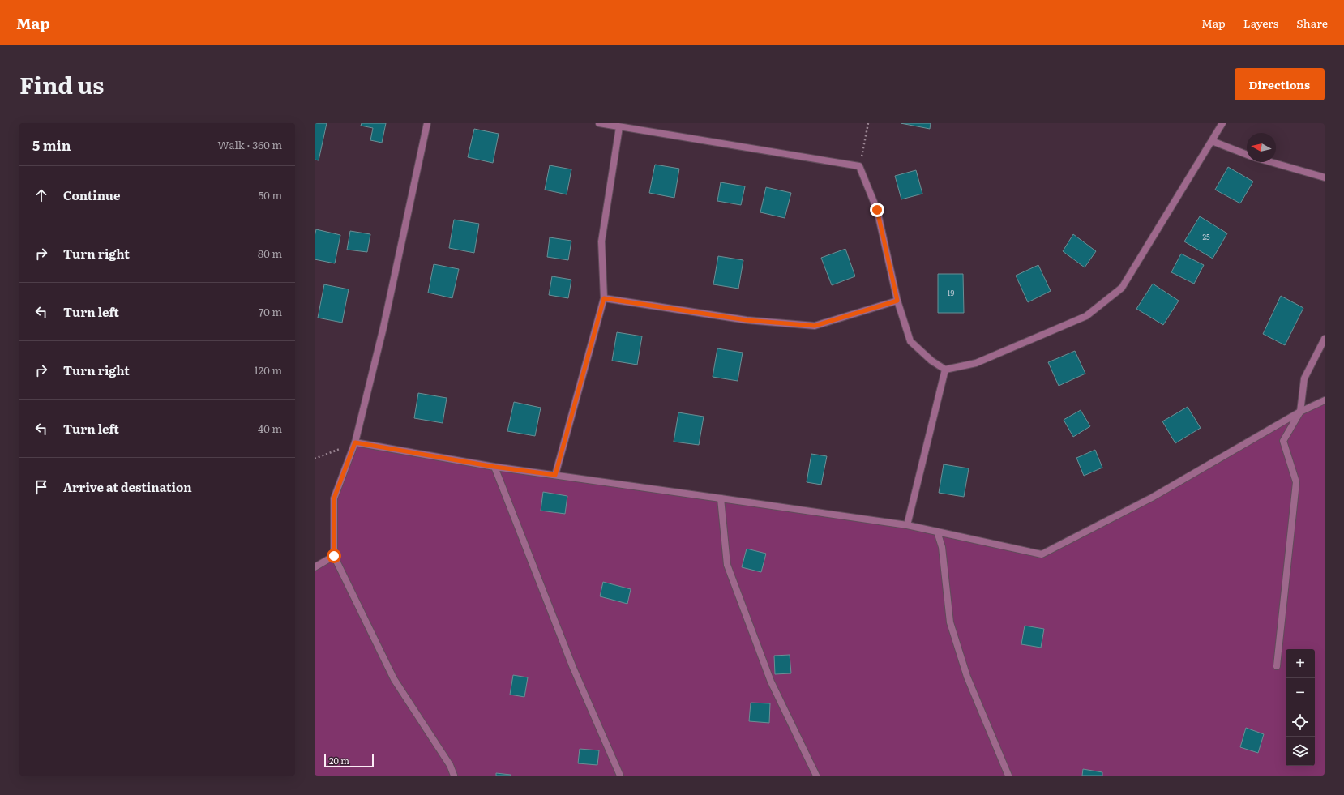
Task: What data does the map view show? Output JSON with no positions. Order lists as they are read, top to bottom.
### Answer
{
  "house_numbers": ["25", "19"],
  "scale_bar": "20 m",
  "north": "left",
  "page": {
    "header": "Map",
    "nav": ["Map", "Layers", "Share"],
    "title": "Find us",
    "buttons": "Directions",
    "heading": ["5 min", "Walk · 360 m"],
    "list": [
      ["Continue", "50 m"],
      ["Turn right", "80 m"],
      ["Turn left", "70 m"],
      ["Turn right", "120 m"],
      ["Turn left", "40 m"],
      "Arrive at destination"
    ],
    "map_buttons": ["+", "−"],
    "scale": "20 m"
  }
}
